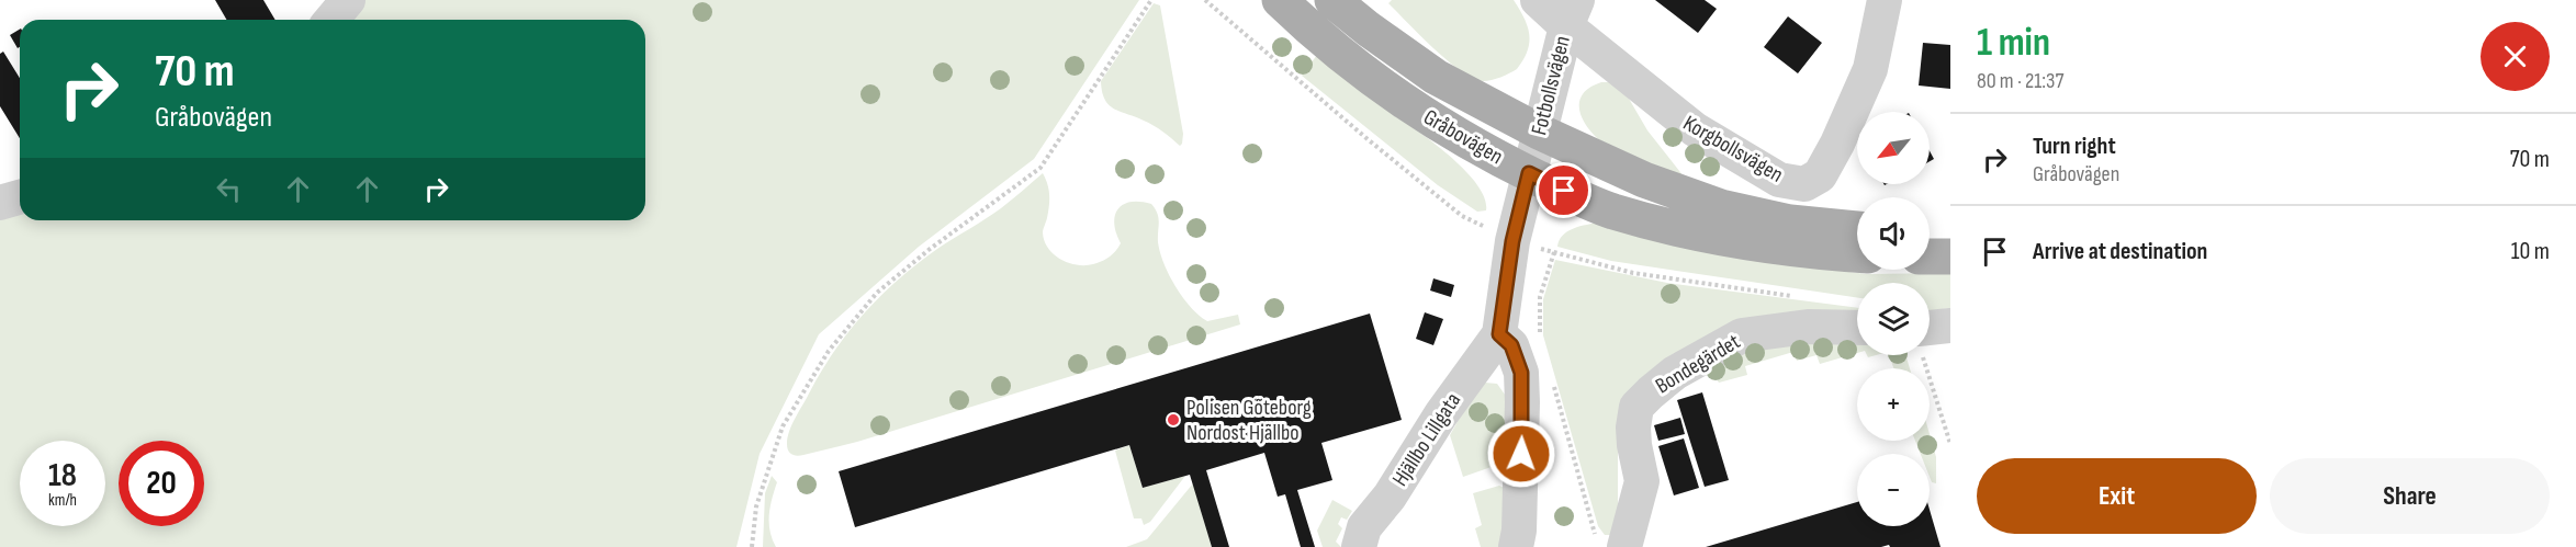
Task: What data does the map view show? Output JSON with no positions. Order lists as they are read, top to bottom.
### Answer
{
  "streets": {
    "main road": ["Gråbovägen"],
    "street": [
      "Fotbollsvägen",
      "Korgbollsvägen",
      "Bondegärdet",
      "Hjällbo Lillgata"
    ]
  },
  "crossings": [
    ["Fotbollsvägen", "Gråbovägen"],
    ["Fotbollsvägen", "Korgbollsvägen"],
    ["Fotbollsvägen", "Hjällbo Lillgata"],
    ["Gråbovägen", "Hjällbo Lillgata"]
  ],
  "places": ["Polisen Göteborg Nordost Hjällbo"],
  "north": "bottom left",
  "page": {
    "heading": ["1 min", "80 m · 21:37"],
    "turn": ["70 m", "Gråbovägen"],
    "map_buttons": ["+", "−"],
    "list": [
      {
        "name": "Turn right",
        "note": "Gråbovägen",
        "value": "70 m"
      },
      {
        "name": "Arrive at destination",
        "value": "10 m"
      }
    ],
    "speed": "18 km/h",
    "limit": "20",
    "buttons": ["Exit", "Share"]
  }
}
